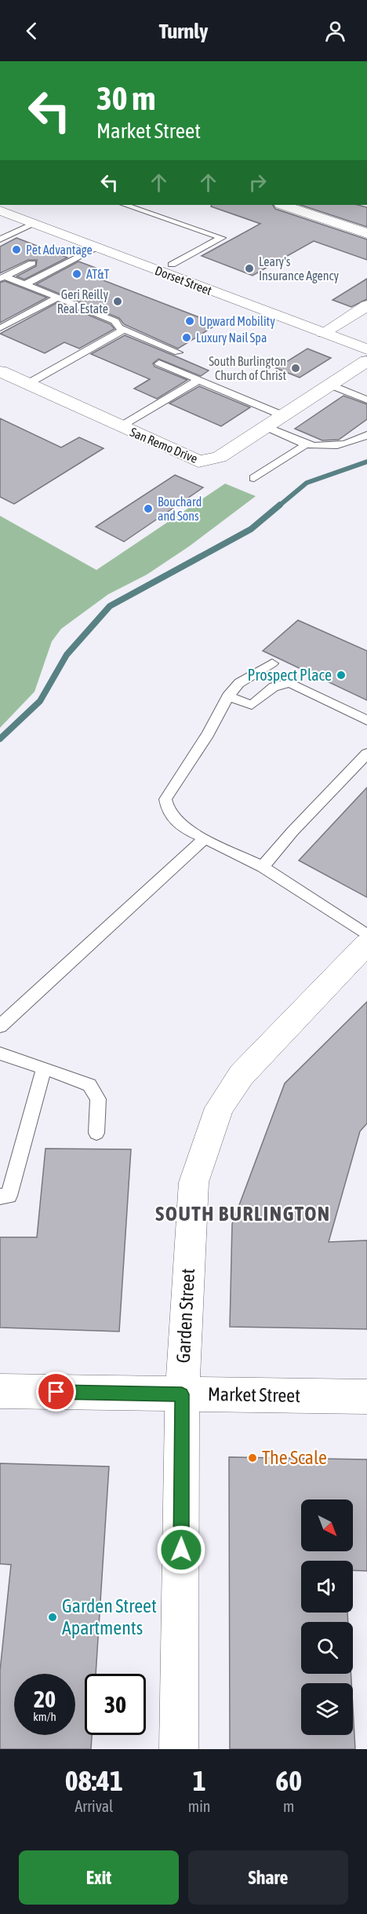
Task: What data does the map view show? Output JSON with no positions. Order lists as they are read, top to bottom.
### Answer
{
  "streets": {
    "street": [
      "Dorset Street",
      "San Remo Drive",
      "Garden Street",
      "Market Street"
    ]
  },
  "crossings": [
    ["Garden Street", "Market Street"]
  ],
  "districts": ["SOUTH BURLINGTON"],
  "places": [
    "Pet Advantage",
    "Leary's Insurance Agency",
    "AT&T",
    "Geri Reilly Real Estate",
    "Upward Mobility",
    "Luxury Nail Spa",
    "South Burlington Church of Christ",
    "Bouchard and Sons",
    "Prospect Place",
    "The Scale",
    "Garden Street Apartments"
  ],
  "north": "bottom right",
  "page": {
    "header": "Turnly",
    "turn": ["30 m", "Market Street"],
    "speed": "20 km/h",
    "limit": "30",
    "eta": [
      "08:41",
      "Arrival",
      "1",
      "min",
      "60",
      "m"
    ],
    "buttons": ["Exit", "Share"]
  }
}
